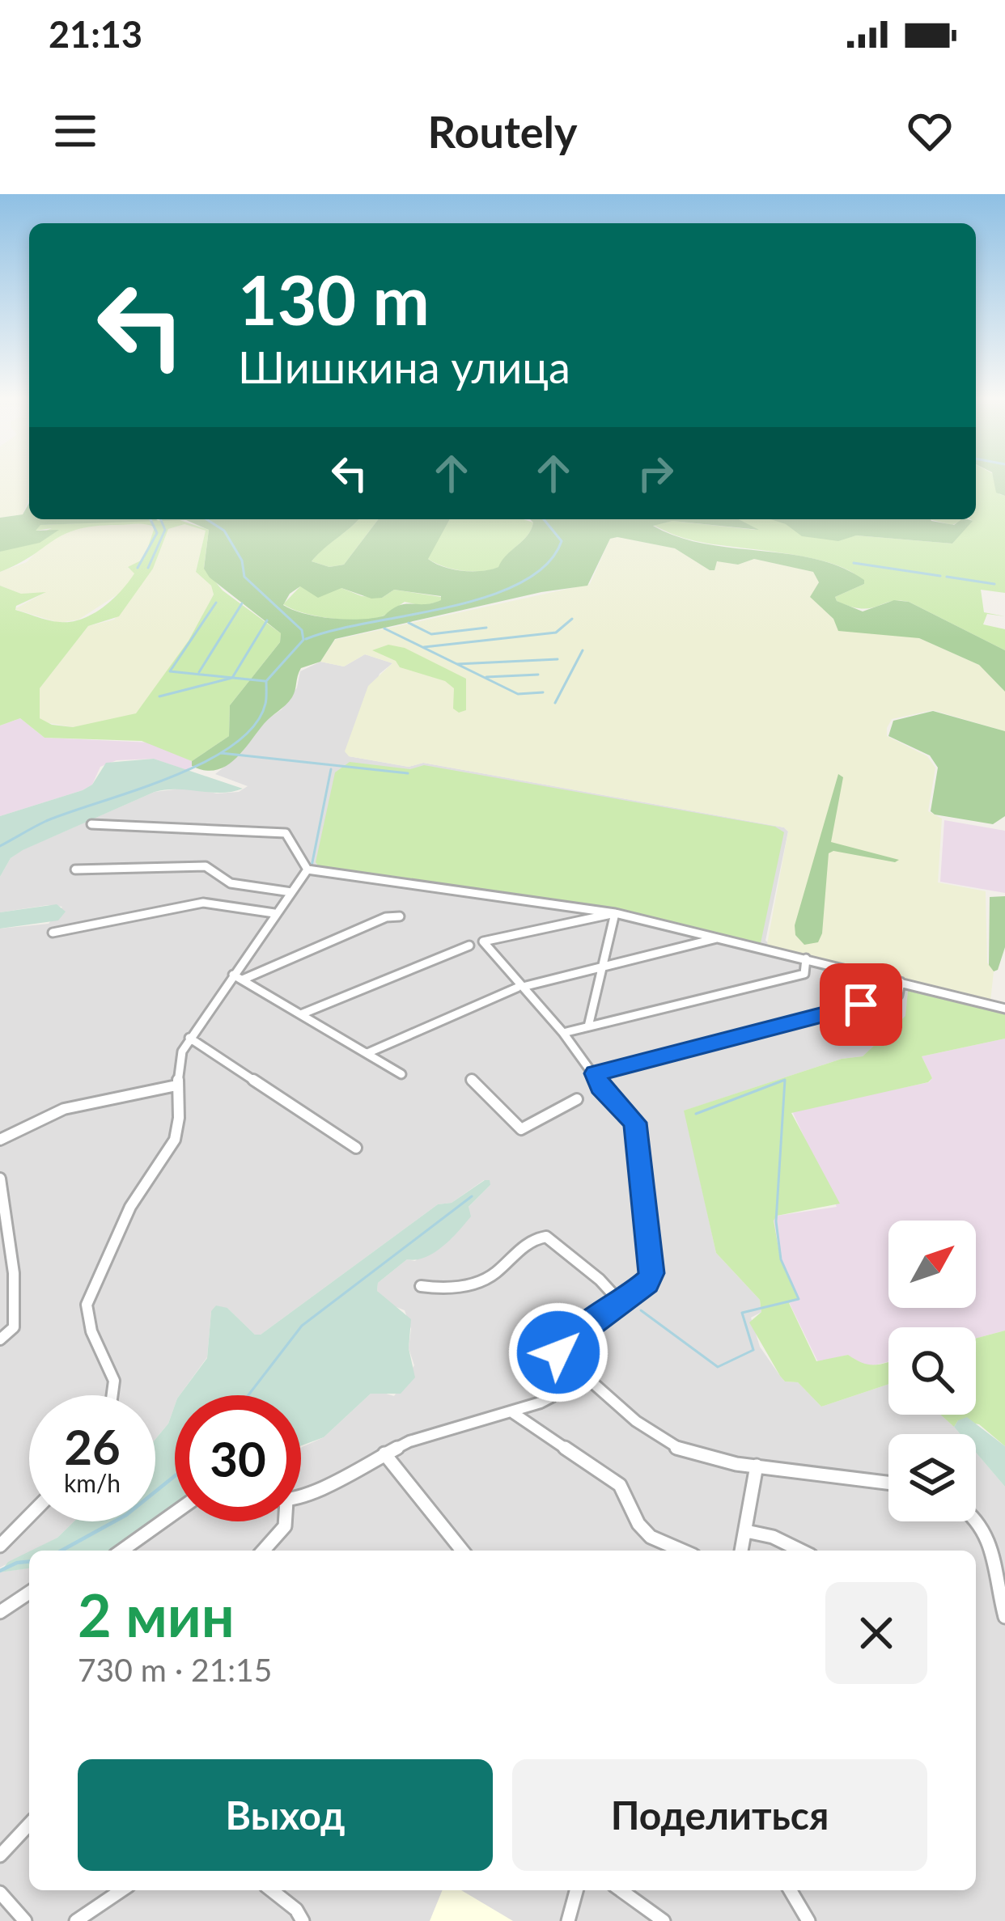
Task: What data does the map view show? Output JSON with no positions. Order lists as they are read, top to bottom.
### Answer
{
  "north": "top right",
  "page": {
    "status": "21:13",
    "header": "Routely",
    "turn": ["130 m", "Шишкина улица"],
    "speed": "26 km/h",
    "limit": "30",
    "heading": ["2 мин", "730 m · 21:15"],
    "buttons": ["Выход", "Поделиться"]
  }
}
